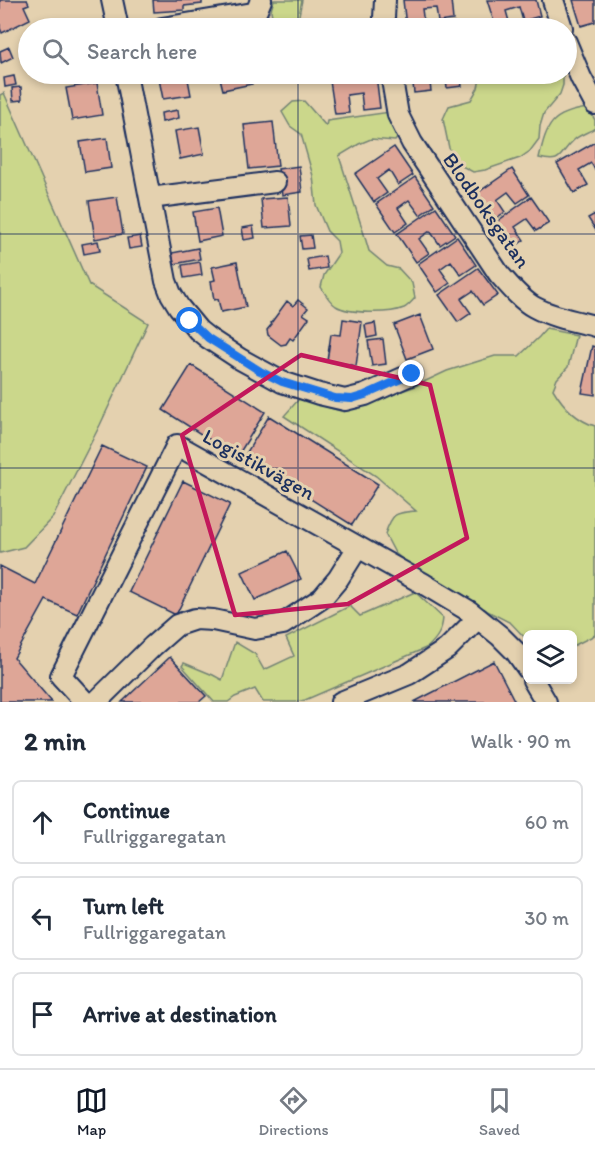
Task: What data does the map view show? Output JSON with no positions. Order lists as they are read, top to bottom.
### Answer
{
  "streets": {
    "street": ["Blodboksgatan", "Logistikvägen"]
  },
  "page": {
    "search": "Search here",
    "heading": ["2 min", "Walk · 90 m"],
    "list": [
      ["Continue", "Fullriggaregatan", "60 m"],
      ["Turn left", "Fullriggaregatan", "30 m"],
      "Arrive at destination"
    ],
    "nav": ["Map", "Directions", "Saved"]
  }
}
